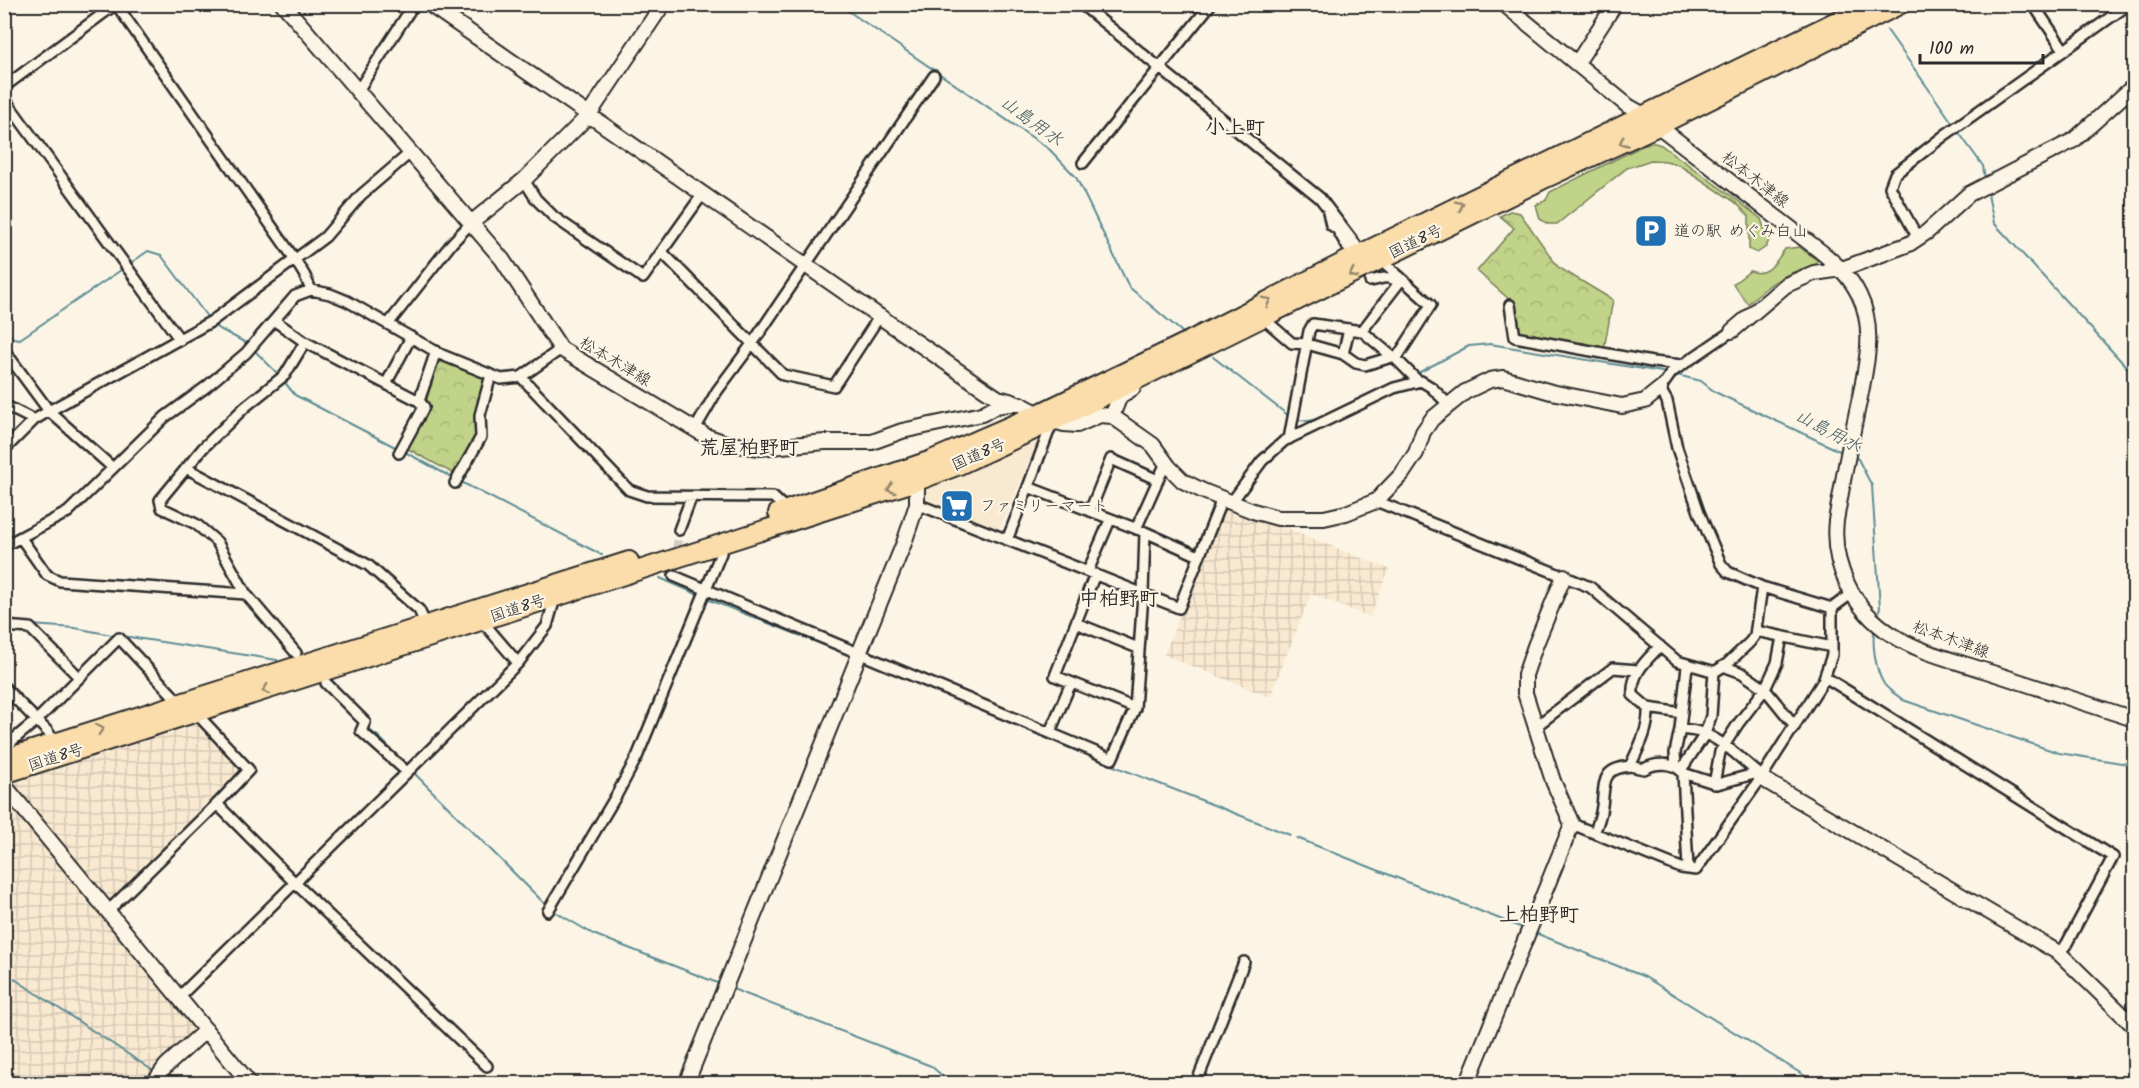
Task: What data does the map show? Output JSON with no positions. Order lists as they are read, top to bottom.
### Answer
{
  "streets": {
    "highway": ["国道8号"],
    "street": ["松本木津線"]
  },
  "crossings": [
    ["松本木津線", "国道8号"]
  ],
  "districts": [
    "小上町",
    "荒屋柏野町",
    "中柏野町",
    "上柏野町"
  ],
  "water": ["山島用水"],
  "places": {
    "parking": ["道の駅 めぐみ白山"],
    "supermarket": ["ファミリーマート"]
  },
  "scale_bar": "100 m"
}
